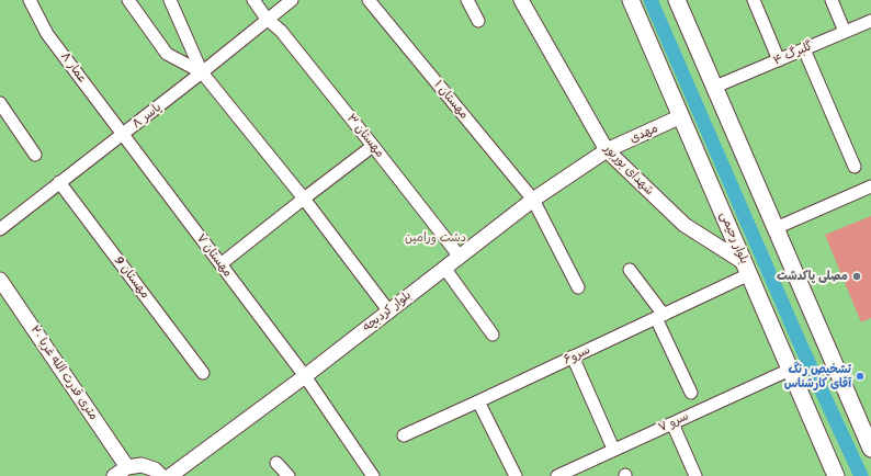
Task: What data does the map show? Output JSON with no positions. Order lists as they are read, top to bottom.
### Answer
{
  "streets": {
    "main road": ["بلوار رحیمی"],
    "street": [
      "گلبرگ ۴",
      "عمار ۸",
      "مهستان ۱",
      "یاسر ۸",
      "مهدی",
      "مهستان ۳",
      "شهدای بوربور",
      "مهستان ۷",
      "مهستان 9",
      "بلوار کردبچه",
      "سرو۶",
      "۲۰ متری قدرت الله غربا",
      "سرو ۷"
    ]
  },
  "crossings": [
    ["عمار ۸", "یاسر ۸"],
    ["عمار ۸", "مهستان ۷"],
    ["مهستان ۱", "بلوار کردبچه"],
    ["یاسر ۸", "مهستان ۳"],
    ["یاسر ۸", "مهستان ۷"],
    ["یاسر ۸", "مهستان 9"],
    ["مهدی", "شهدای بوربور"],
    ["مهدی", "بلوار رحیمی"],
    ["مهدی", "بلوار کردبچه"],
    ["مهستان ۳", "بلوار کردبچه"],
    ["شهدای بوربور", "بلوار رحیمی"],
    ["شهدای بوربور", "بلوار کردبچه"],
    ["شهدای بوربور", "سرو۶"],
    ["بلوار رحیمی", "سرو۶"],
    ["بلوار رحیمی", "سرو ۷"],
    ["مهستان ۷", "بلوار کردبچه"]
  ],
  "parks": ["دشت ورامین"],
  "places": ["مصلی پاکدشت", "تشخیص رنگ آقای کارشناس"]
}
